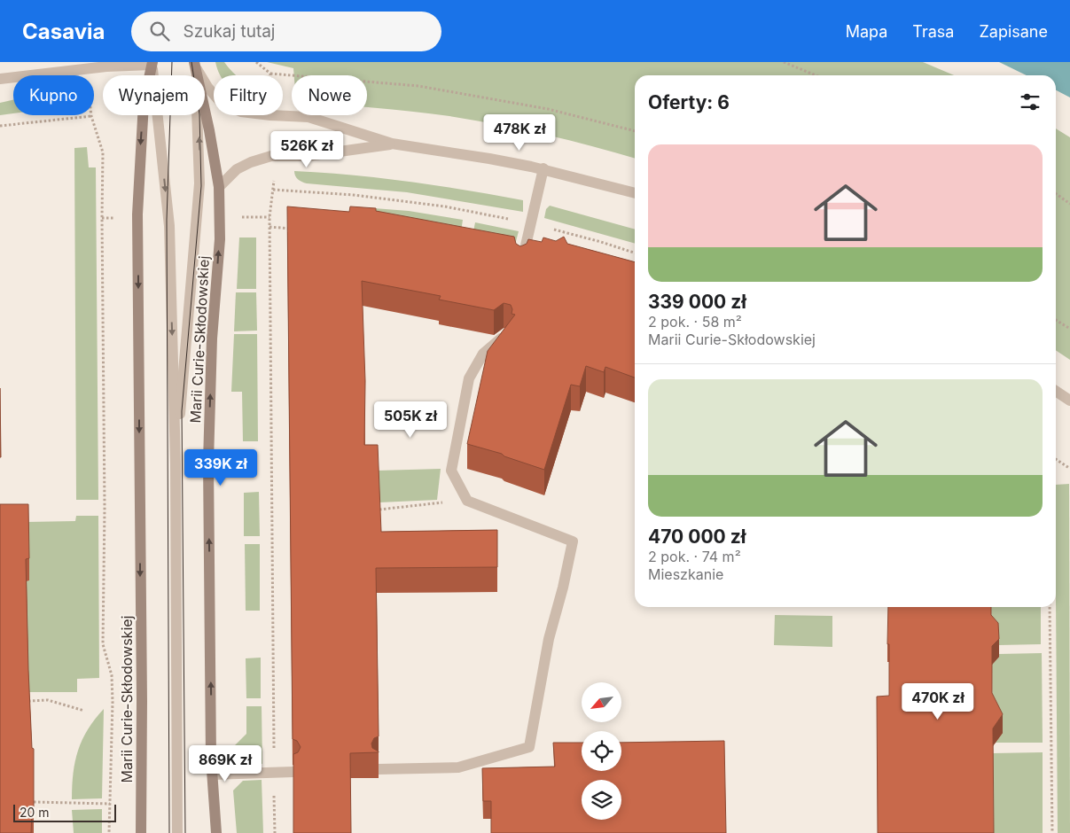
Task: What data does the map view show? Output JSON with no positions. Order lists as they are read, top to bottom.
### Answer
{
  "streets": {
    "main road": ["Marii Curie-Skłodowskiej"]
  },
  "scale_bar": "20 m",
  "north": "bottom left",
  "page": {
    "header": "Casavia",
    "search": "Szukaj tutaj",
    "nav": ["Mapa", "Trasa", "Zapisane"],
    "chip": [
      "Kupno",
      "Wynajem",
      "Filtry",
      "Nowe"
    ],
    "heading": "Oferty: 6",
    "price": [
      "478K zł",
      "526K zł",
      "505K zł",
      "339K zł",
      "470K zł",
      "869K zł"
    ],
    "list": [
      {
        "name": "339 000 zł",
        "note": "2 pok. · 58 m² · Marii Curie-Skłodowskiej"
      },
      {
        "name": "470 000 zł",
        "note": "2 pok. · 74 m² · Mieszkanie"
      }
    ],
    "scale": "20 m"
  }
}
